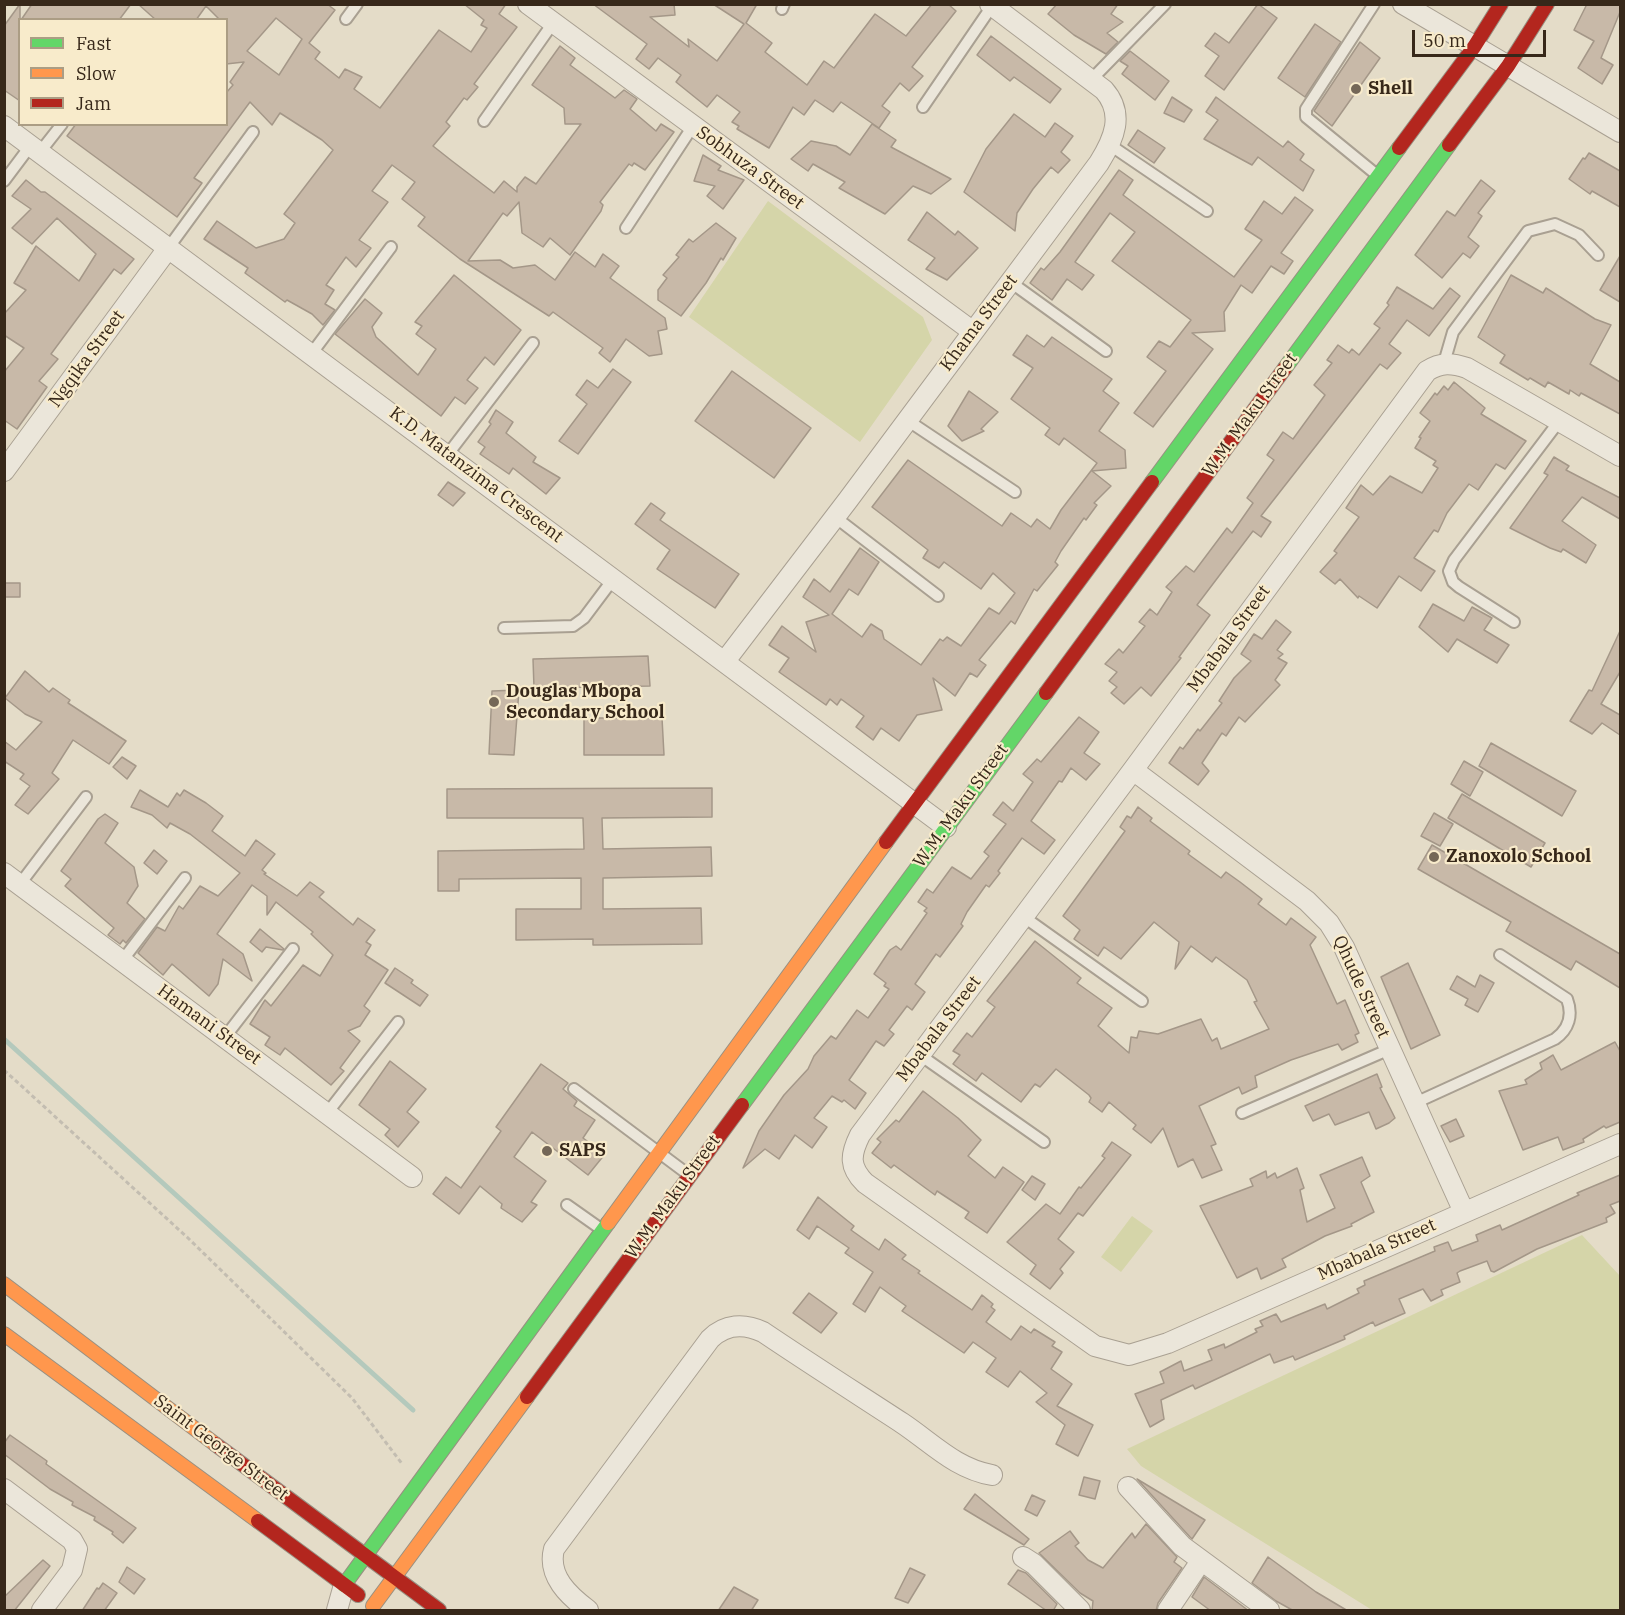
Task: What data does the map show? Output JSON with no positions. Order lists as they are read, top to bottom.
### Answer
{
  "streets": {
    "street": [
      "Sobhuza Street",
      "Khama Street",
      "Ngqika Street",
      "W.M. Maku Street",
      "K.D. Matanzima Crescent",
      "Mbabala Street",
      "Qhude Street",
      "Hamani Street",
      "Saint George Street"
    ]
  },
  "crossings": [
    ["Sobhuza Street", "Khama Street"],
    ["Khama Street", "K.D. Matanzima Crescent"],
    ["Ngqika Street", "K.D. Matanzima Crescent"],
    ["W.M. Maku Street", "K.D. Matanzima Crescent"],
    ["W.M. Maku Street", "Saint George Street"],
    ["Mbabala Street", "Qhude Street"]
  ],
  "places": [
    "Shell",
    "Douglas Mbopa Secondary School",
    "Zanoxolo School",
    "SAPS"
  ],
  "legend": ["Fast", "Slow", "Jam"],
  "scale_bar": "50 m"
}
